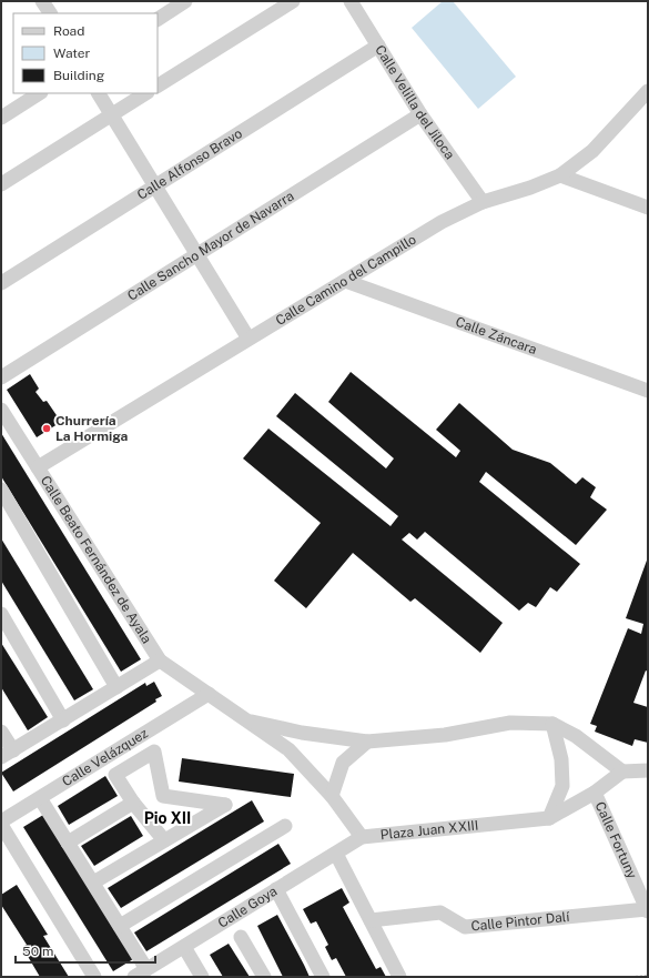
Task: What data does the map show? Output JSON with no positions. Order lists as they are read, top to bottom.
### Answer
{
  "streets": {
    "street": [
      "Calle Velilla del Jiloca",
      "Calle Alfonso Bravo",
      "Calle Sancho Mayor de Navarra",
      "Calle Camino del Campillo",
      "Calle Záncara",
      "Calle Beato Fernández de Ayala",
      "Calle Velázquez",
      "Plaza Juan XXIII",
      "Calle Fortuny",
      "Calle Goya",
      "Calle Pintor Dalí"
    ]
  },
  "crossings": [
    ["Calle Velilla del Jiloca", "Calle Alfonso Bravo"],
    ["Calle Velilla del Jiloca", "Calle Sancho Mayor de Navarra"],
    ["Calle Velilla del Jiloca", "Calle Camino del Campillo"],
    ["Calle Camino del Campillo", "Calle Záncara"],
    ["Calle Camino del Campillo", "Calle Beato Fernández de Ayala"],
    ["Calle Beato Fernández de Ayala", "Calle Velázquez"],
    ["Calle Beato Fernández de Ayala", "Plaza Juan XXIII"],
    ["Calle Velázquez", "Plaza Juan XXIII"],
    ["Plaza Juan XXIII", "Calle Fortuny"],
    ["Plaza Juan XXIII", "Calle Goya"],
    ["Calle Fortuny", "Calle Pintor Dalí"]
  ],
  "districts": ["Pio XII"],
  "places": ["Churrería La Hormiga"],
  "legend": ["Road", "Water", "Building"],
  "scale_bar": "50 m"
}
